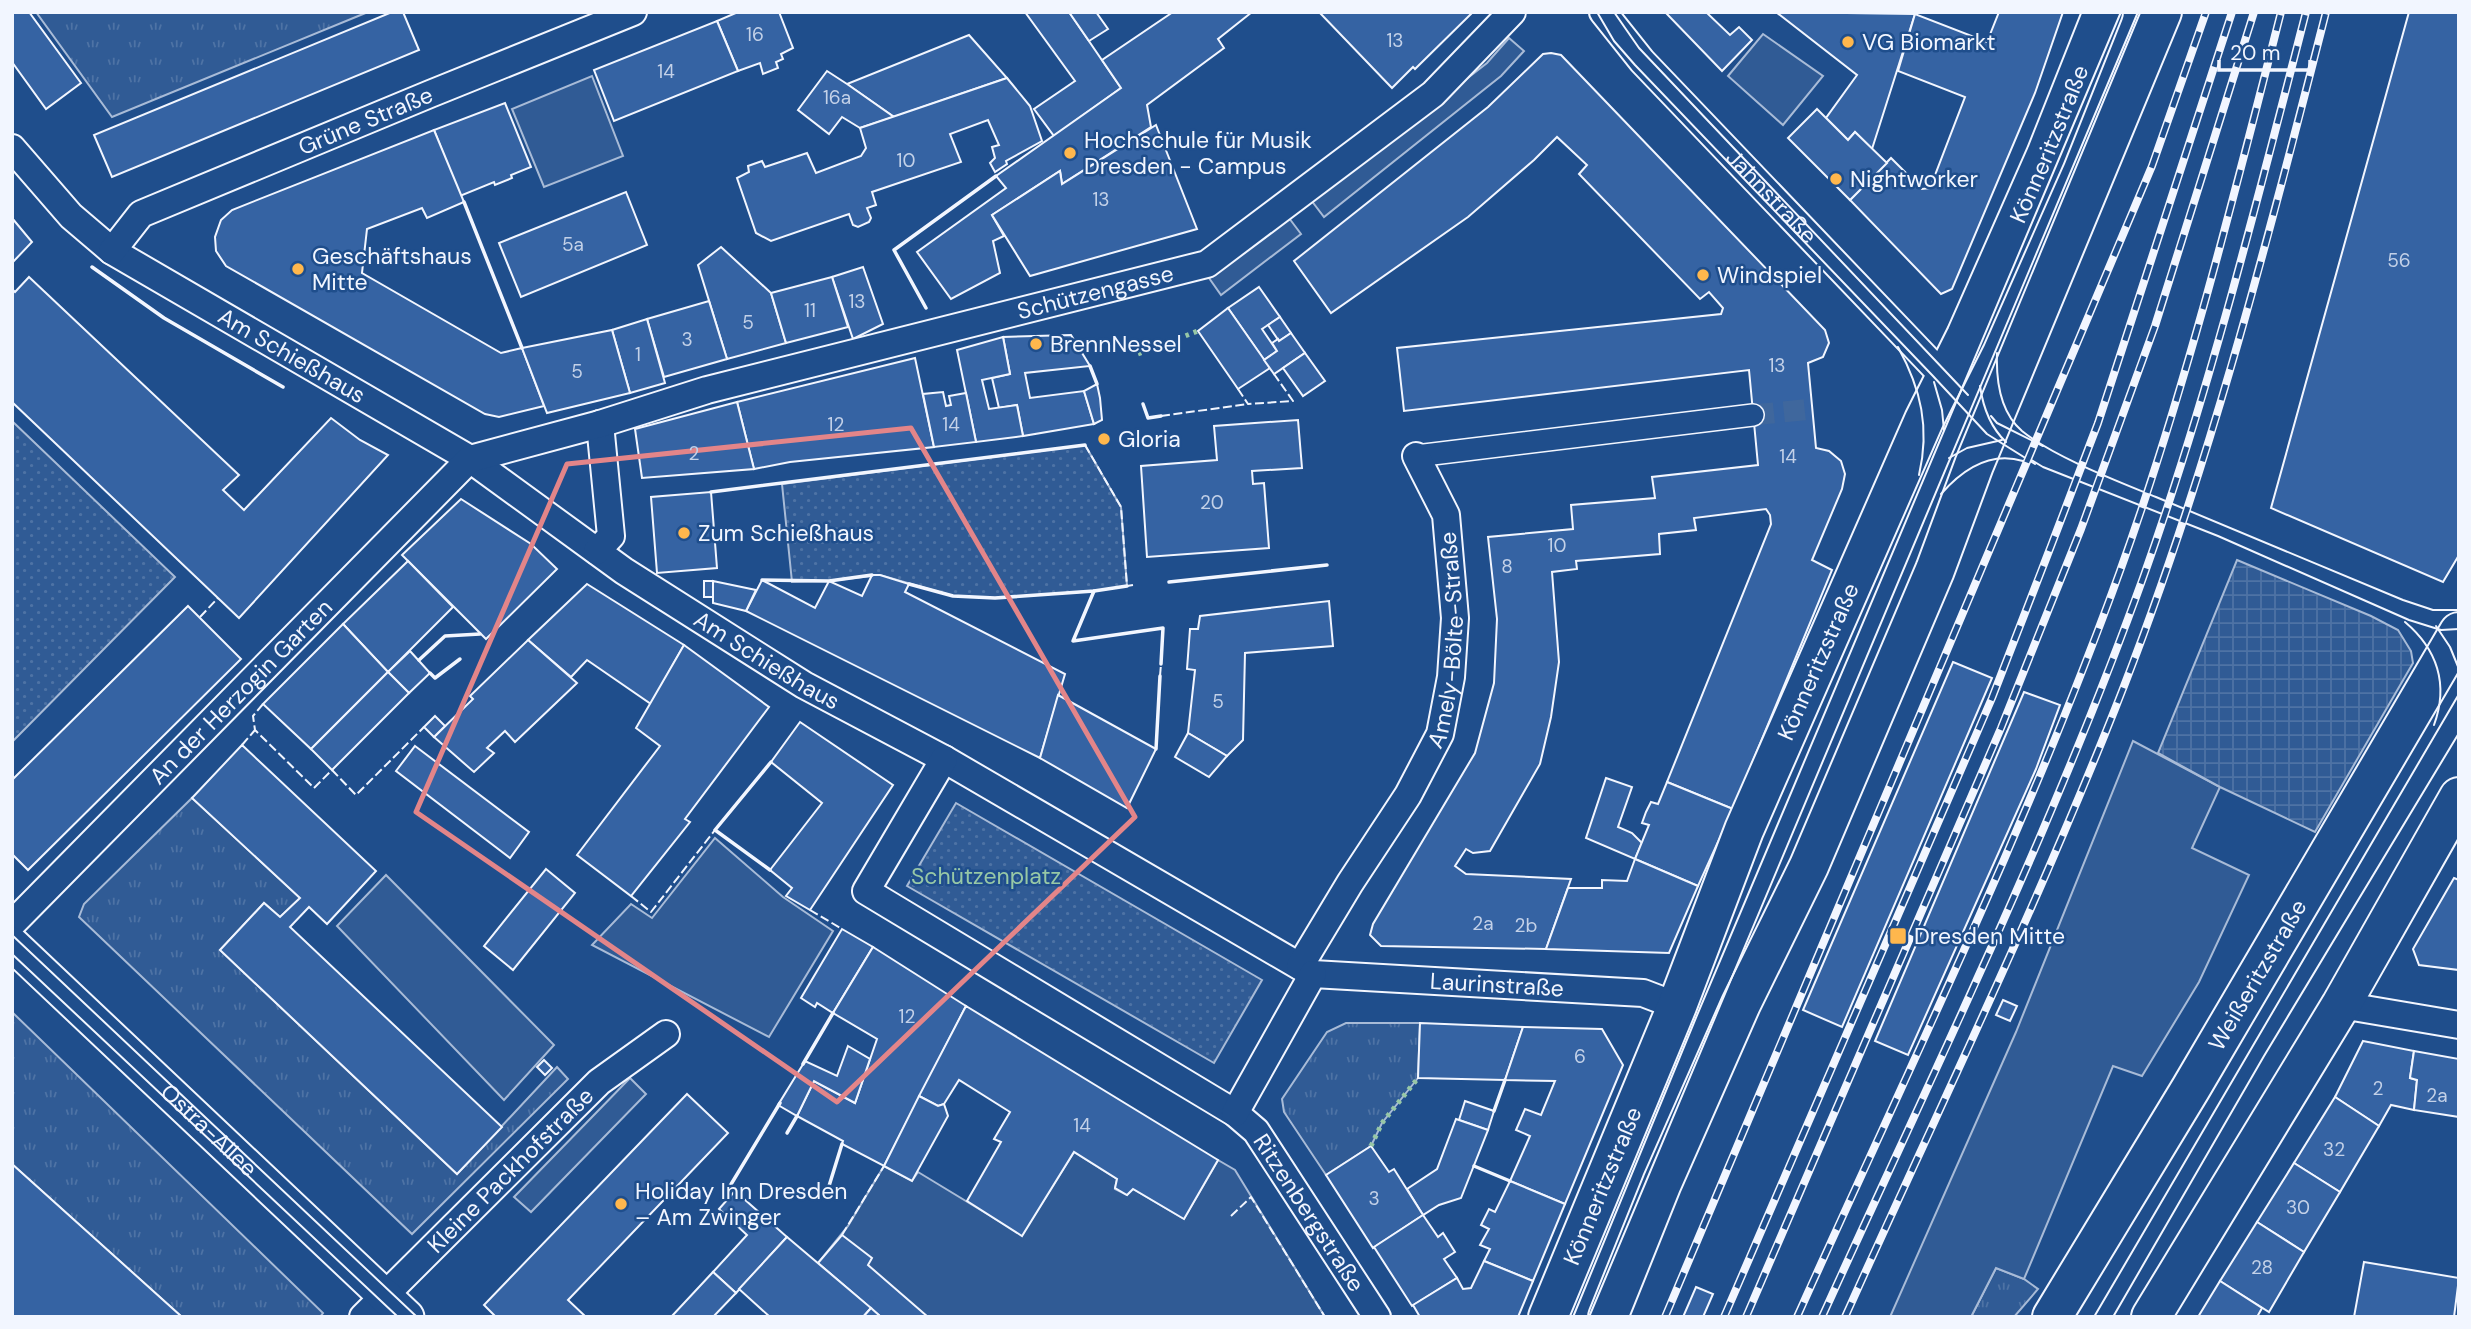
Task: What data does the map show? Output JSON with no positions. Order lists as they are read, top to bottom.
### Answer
{
  "streets": {
    "main road": ["Könneritzstraße", "Weißeritzstraße"],
    "street": [
      "Grüne Straße",
      "Jahnstraße",
      "Schützengasse",
      "Am Schießhaus",
      "Amely-Bölte-Straße",
      "An der Herzogin Garten",
      "Laurinstraße",
      "Ostra-Allee",
      "Kleine Packhofstraße",
      "Ritzenbergstraße"
    ]
  },
  "crossings": [
    ["Grüne Straße", "Am Schießhaus"],
    ["Könneritzstraße", "Jahnstraße"],
    ["Könneritzstraße", "Laurinstraße"],
    ["Am Schießhaus", "An der Herzogin Garten"],
    ["Amely-Bölte-Straße", "Laurinstraße"],
    ["Ostra-Allee", "Kleine Packhofstraße"]
  ],
  "parks": ["Schützenplatz"],
  "places": {
    "other": [
      "VG Biomarkt",
      "Hochschule für Musik Dresden - Campus",
      "Nightworker",
      "Geschäftshaus Mitte",
      "Windspiel",
      "BrennNessel",
      "Gloria",
      "Zum Schießhaus",
      "Holiday Inn Dresden – Am Zwinger"
    ],
    "transit": ["Dresden Mitte"]
  },
  "house_numbers": [
    "16",
    "13",
    "14",
    "16a",
    "10",
    "13",
    "5a",
    "56",
    "13",
    "11",
    "5",
    "3",
    "1",
    "13",
    "5",
    "12",
    "14",
    "2",
    "14",
    "20",
    "10",
    "8",
    "5",
    "2a",
    "2b",
    "12",
    "6",
    "2",
    "2a",
    "14",
    "32",
    "3",
    "30",
    "28"
  ],
  "scale_bar": "20 m"
}
